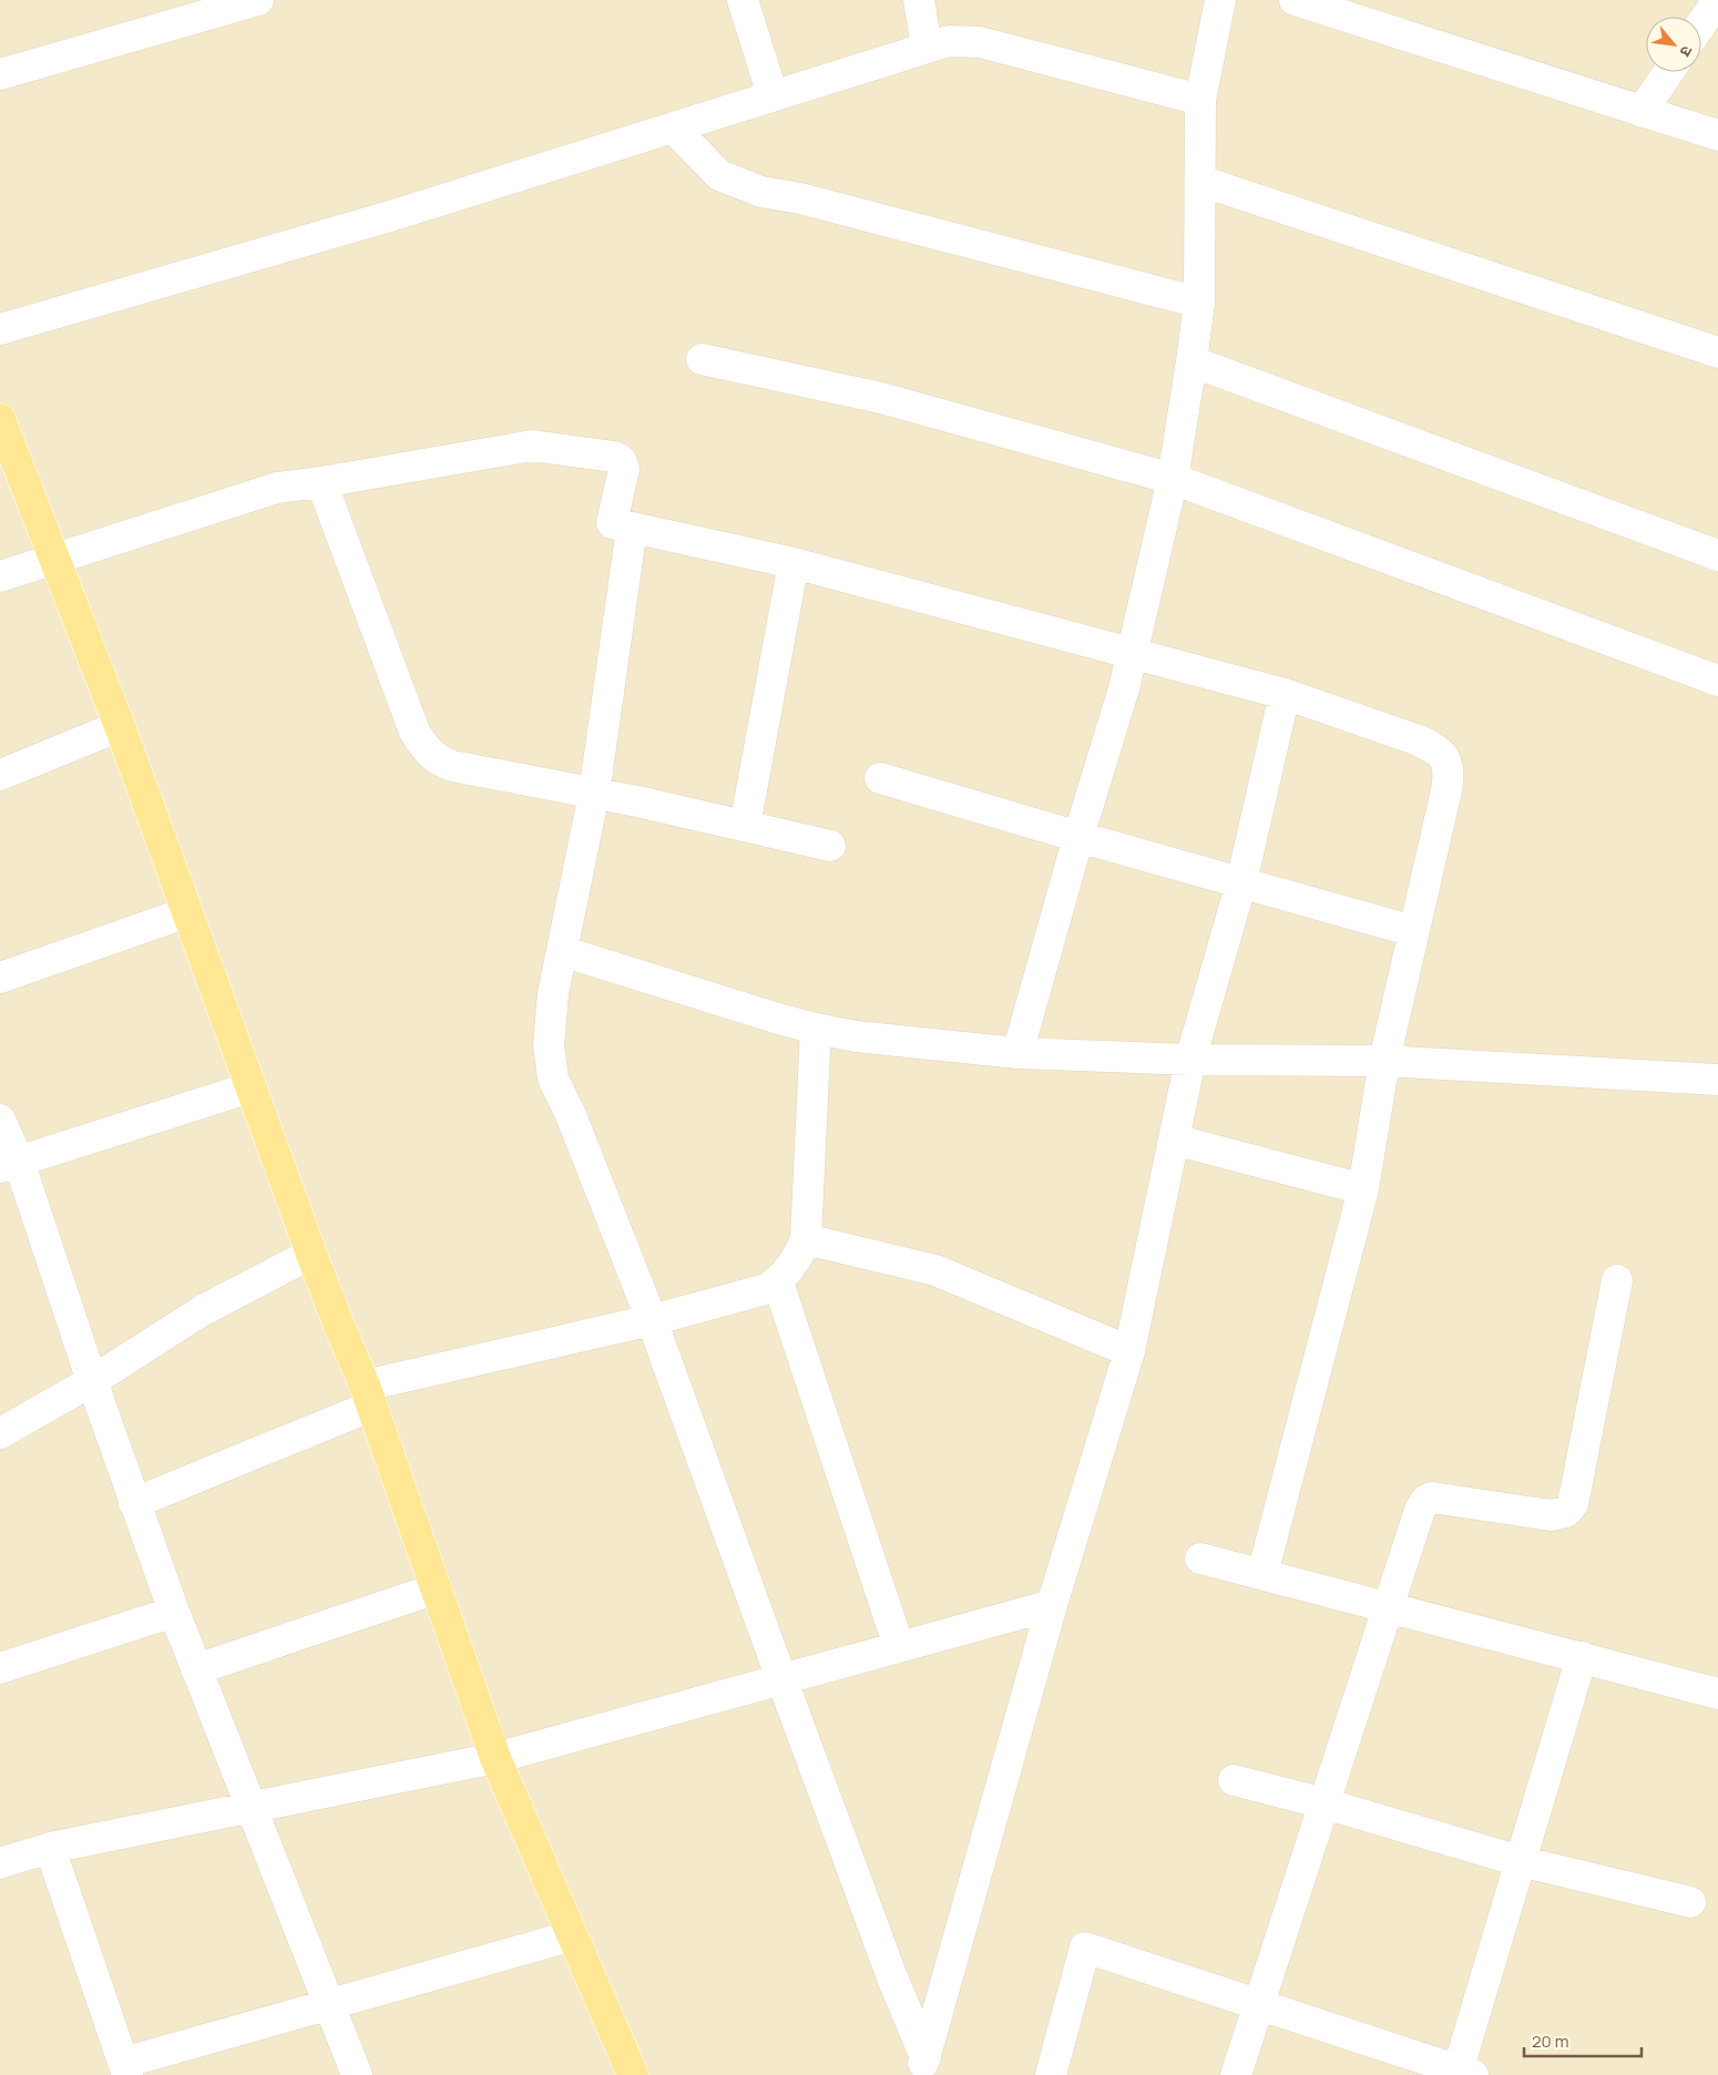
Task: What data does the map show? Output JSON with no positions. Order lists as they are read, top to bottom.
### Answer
{
  "scale_bar": "20 m",
  "north": "bottom right"
}
